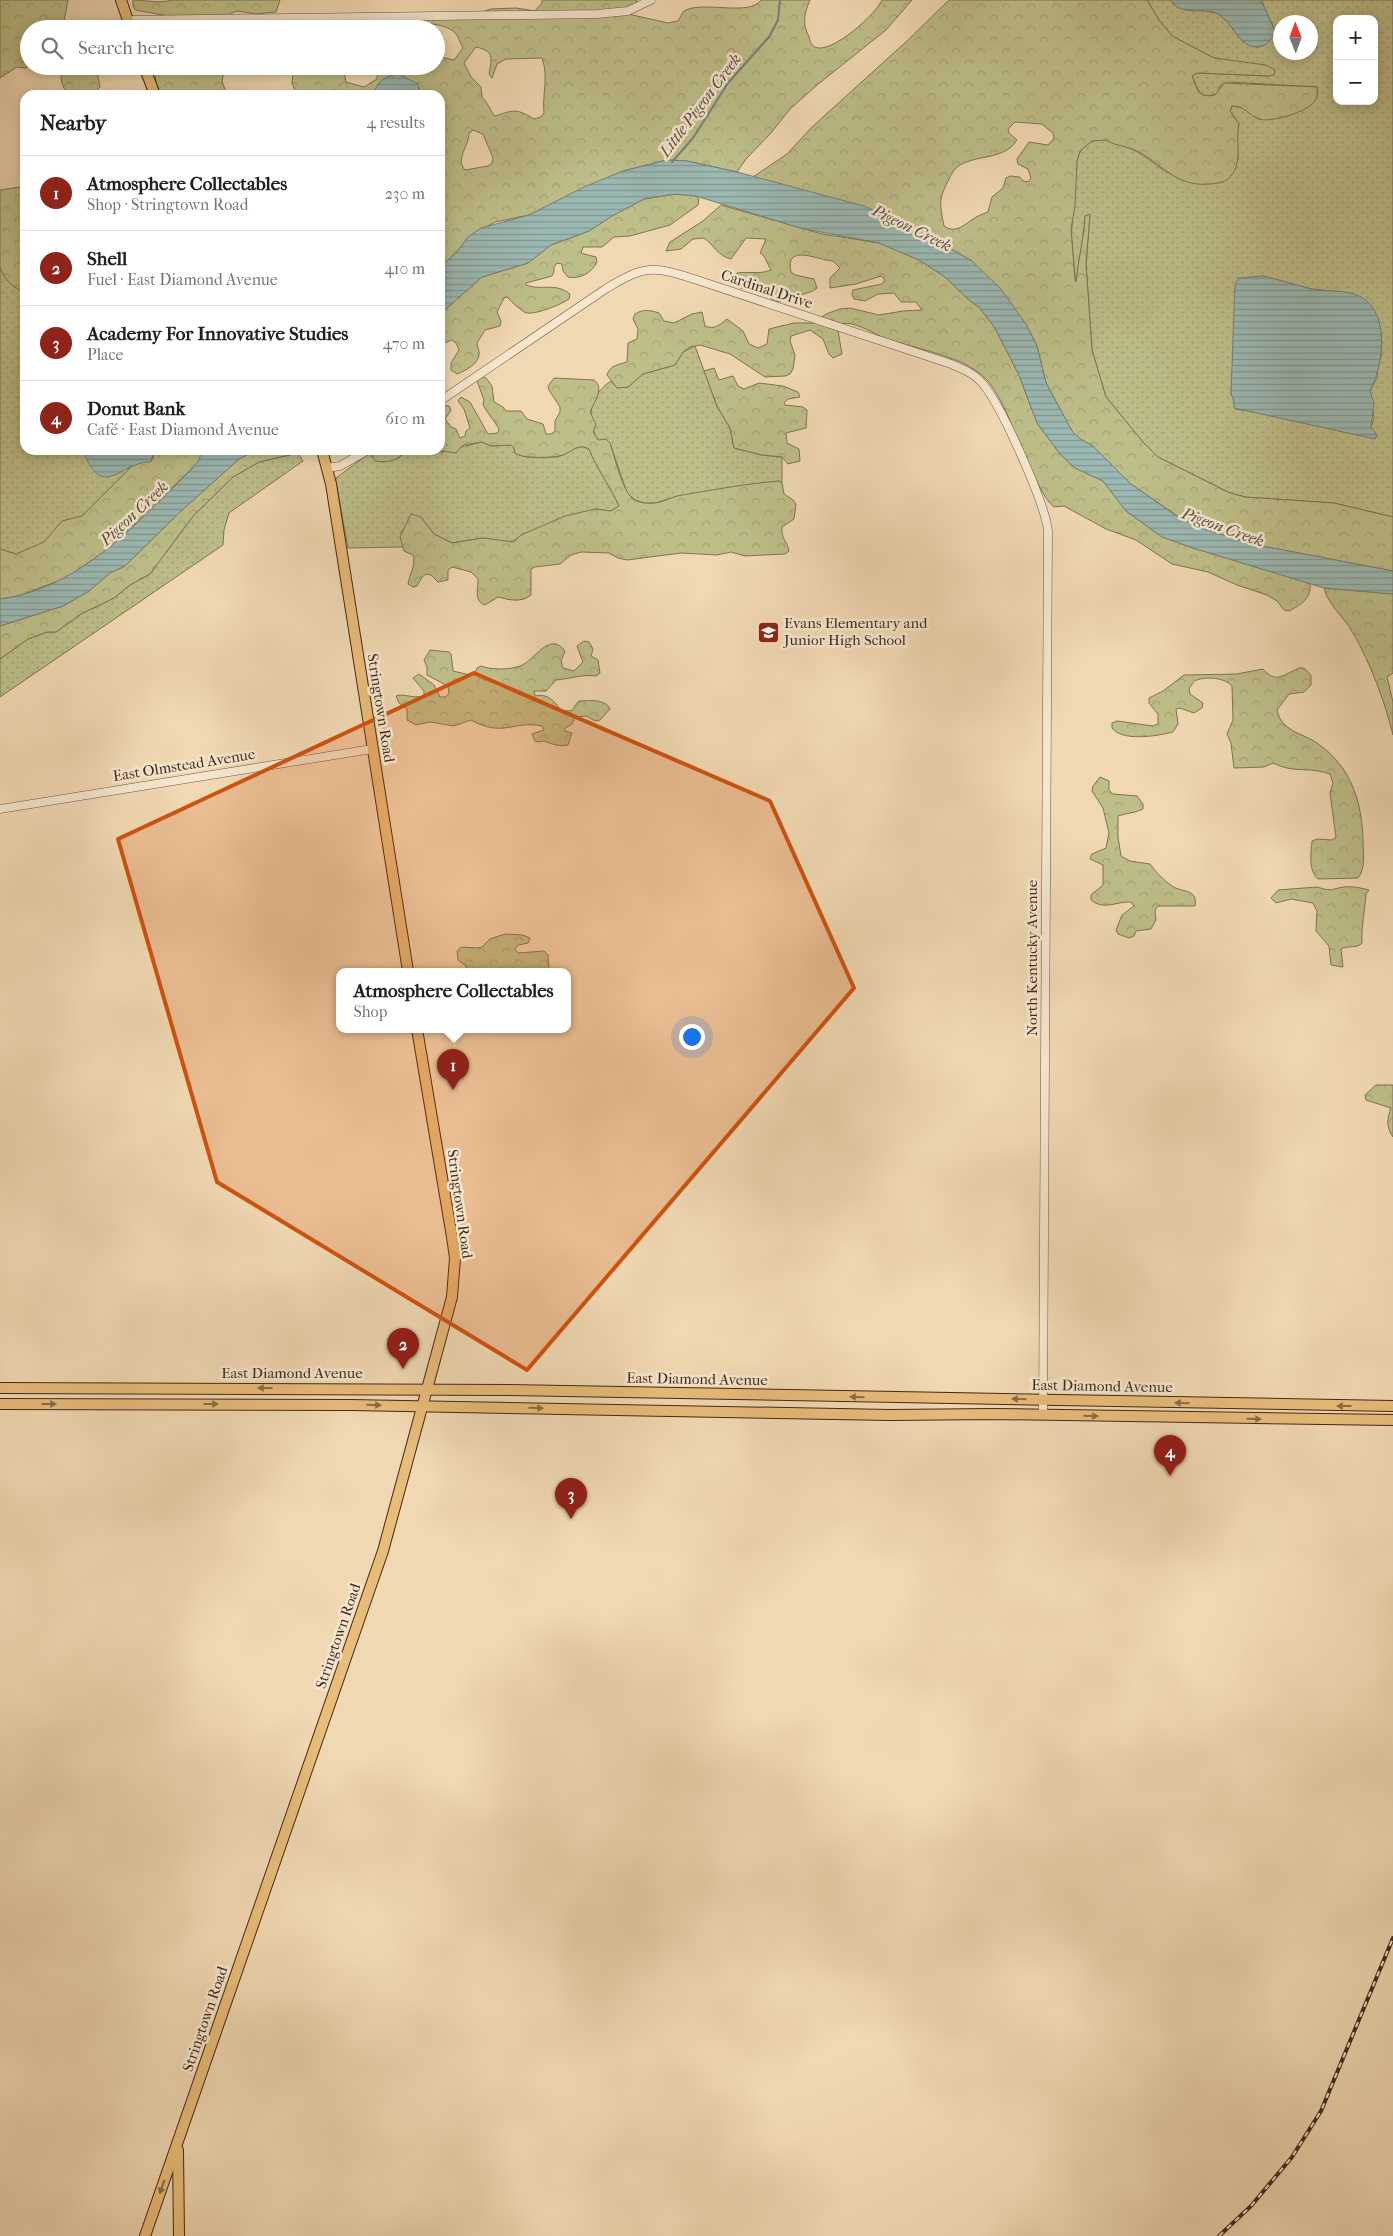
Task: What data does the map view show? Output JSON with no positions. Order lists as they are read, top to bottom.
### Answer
{
  "streets": {
    "main road": ["Stringtown Road", "East Diamond Avenue"],
    "street": ["Cardinal Drive", "East Olmstead Avenue", "North Kentucky Avenue"]
  },
  "crossings": [
    ["Cardinal Drive", "North Kentucky Avenue"],
    ["Stringtown Road", "East Olmstead Avenue"],
    ["Stringtown Road", "East Diamond Avenue"],
    ["North Kentucky Avenue", "East Diamond Avenue"]
  ],
  "water": ["Little Pigeon Creek", "Pigeon Creek"],
  "places": {
    "school or university": ["Evans Elementary and Junior High School"]
  },
  "north": "top",
  "page": {
    "map_buttons": ["+", "−"],
    "search": "Search here",
    "heading": ["Nearby", "4 results"],
    "list": [
      {
        "mark": "1",
        "name": "Atmosphere Collectables",
        "note": "Shop · Stringtown Road",
        "value": "230 m"
      },
      {
        "mark": "2",
        "name": "Shell",
        "note": "Fuel · East Diamond Avenue",
        "value": "410 m"
      },
      {
        "mark": "3",
        "name": "Academy For Innovative Studies",
        "note": "Place",
        "value": "470 m"
      },
      {
        "mark": "4",
        "name": "Donut Bank",
        "note": "Café · East Diamond Avenue",
        "value": "610 m"
      }
    ],
    "popup": ["Atmosphere Collectables", "Shop"],
    "pins": [
      "1",
      "2",
      "4",
      "3"
    ]
  }
}
